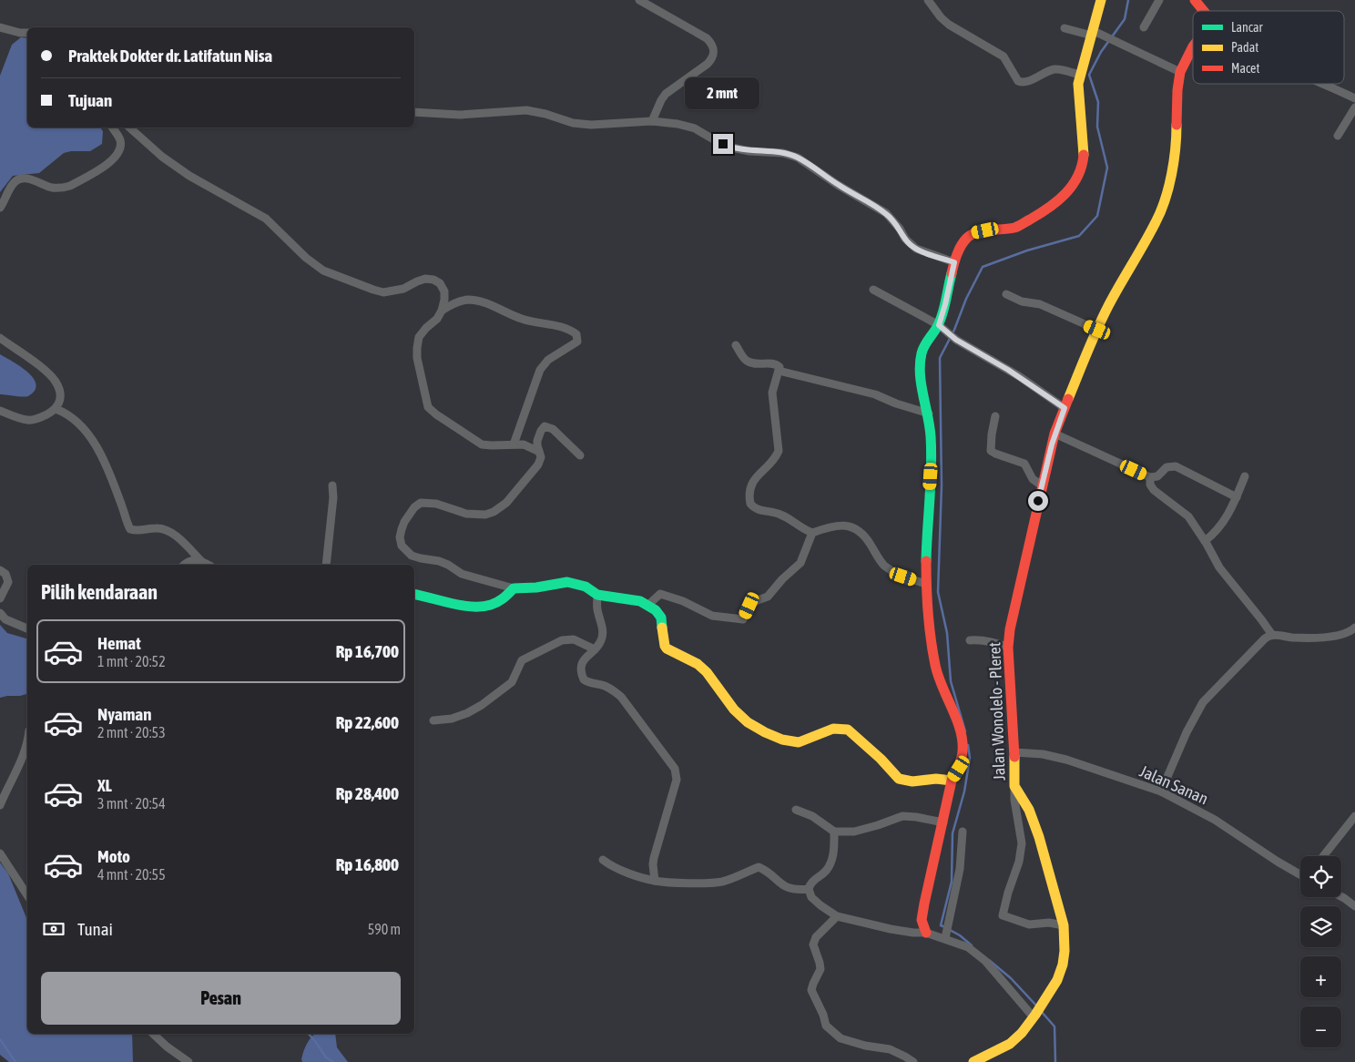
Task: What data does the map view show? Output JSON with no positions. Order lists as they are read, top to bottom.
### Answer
{
  "streets": {
    "street": ["Jalan Wonolelo - Pleret", "Jalan Sanan"]
  },
  "crossings": [
    ["Jalan Wonolelo - Pleret", "Jalan Sanan"]
  ],
  "legend": ["Lancar", "Padat", "Macet"],
  "page": {
    "banner": ["Praktek Dokter dr. Latifatun Nisa", "Tujuan"],
    "bubble": "2 mnt",
    "heading": "Pilih kendaraan",
    "list": [
      {
        "name": "Hemat",
        "note": "1 mnt · 20:52",
        "value": "Rp 16,700"
      },
      {
        "name": "Nyaman",
        "note": "2 mnt · 20:53",
        "value": "Rp 22,600"
      },
      {
        "name": "XL",
        "note": "3 mnt · 20:54",
        "value": "Rp 28,400"
      },
      {
        "name": "Moto",
        "note": "4 mnt · 20:55",
        "value": "Rp 16,800"
      }
    ],
    "map_buttons": ["+", "−"],
    "pay": ["Tunai", "590 m"],
    "buttons": "Pesan"
  }
}
